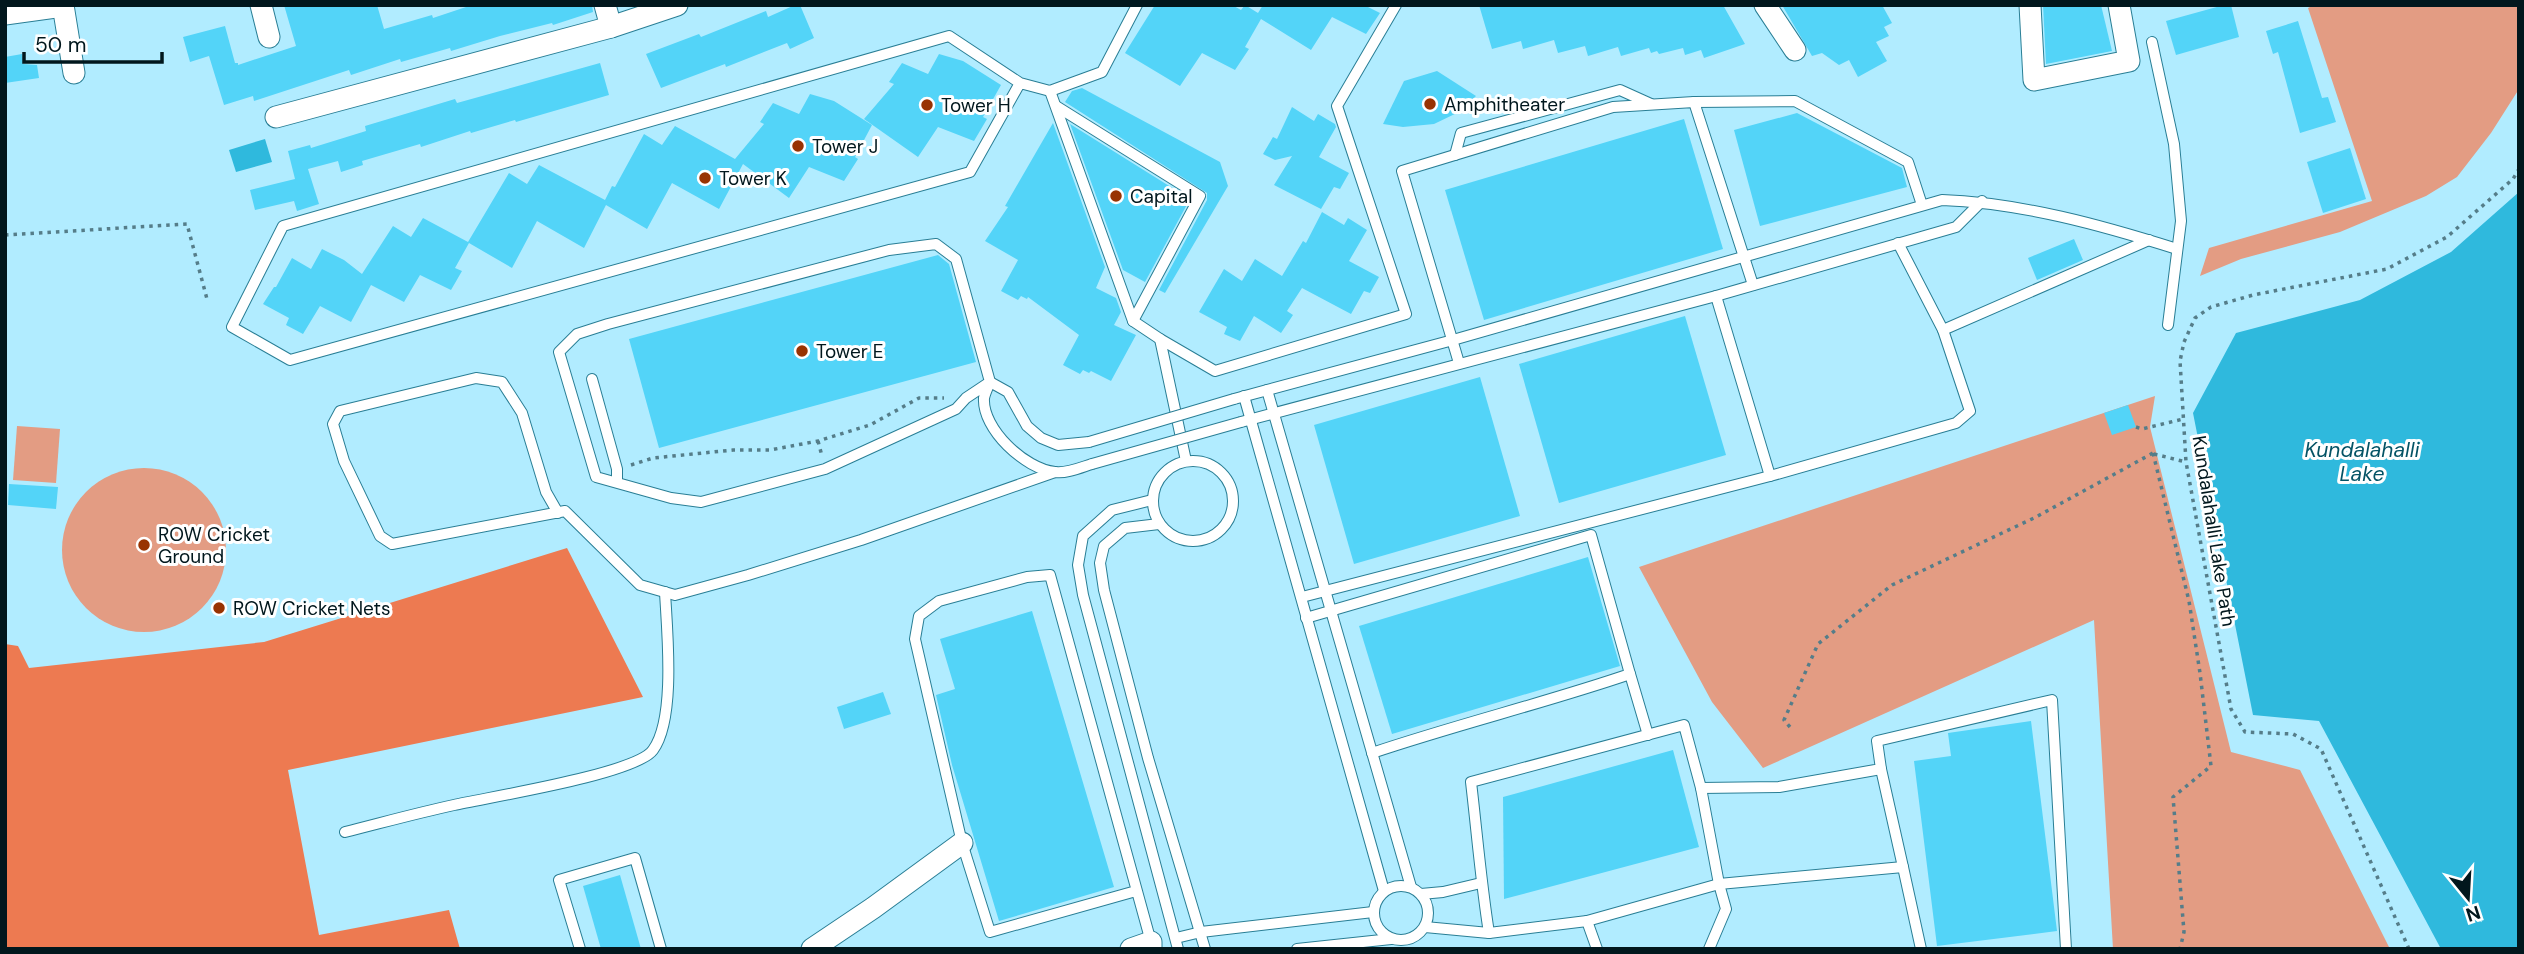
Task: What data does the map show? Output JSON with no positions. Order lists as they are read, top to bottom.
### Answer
{
  "streets": {
    "path": ["Kundalahalli Lake Path"]
  },
  "water": ["Kundalahalli Lake"],
  "places": [
    "Amphitheater",
    "Tower H",
    "Tower J",
    "Tower K",
    "Capital",
    "Tower E",
    "ROW Cricket Ground",
    "ROW Cricket Nets"
  ],
  "scale_bar": "50 m",
  "north": "bottom"
}
